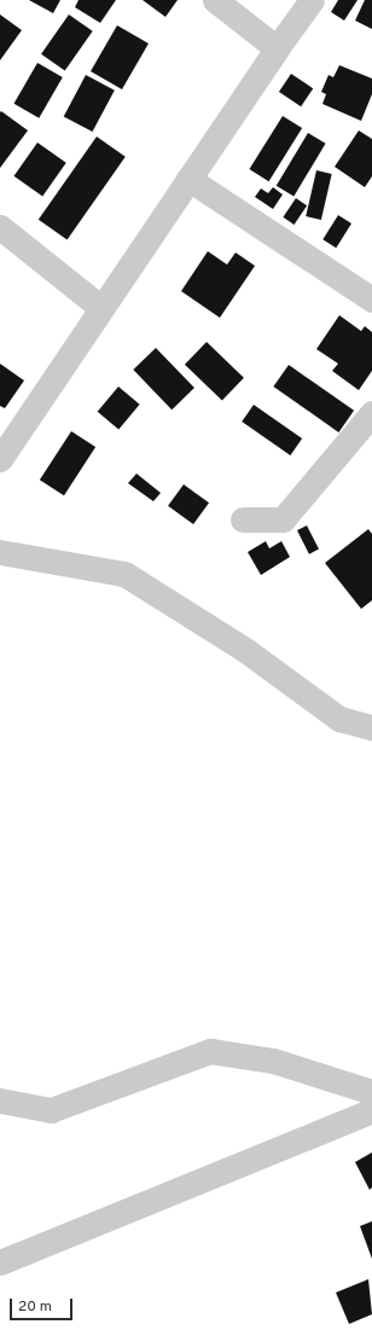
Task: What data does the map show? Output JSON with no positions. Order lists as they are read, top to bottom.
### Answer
{
  "scale_bar": "20 m"
}
